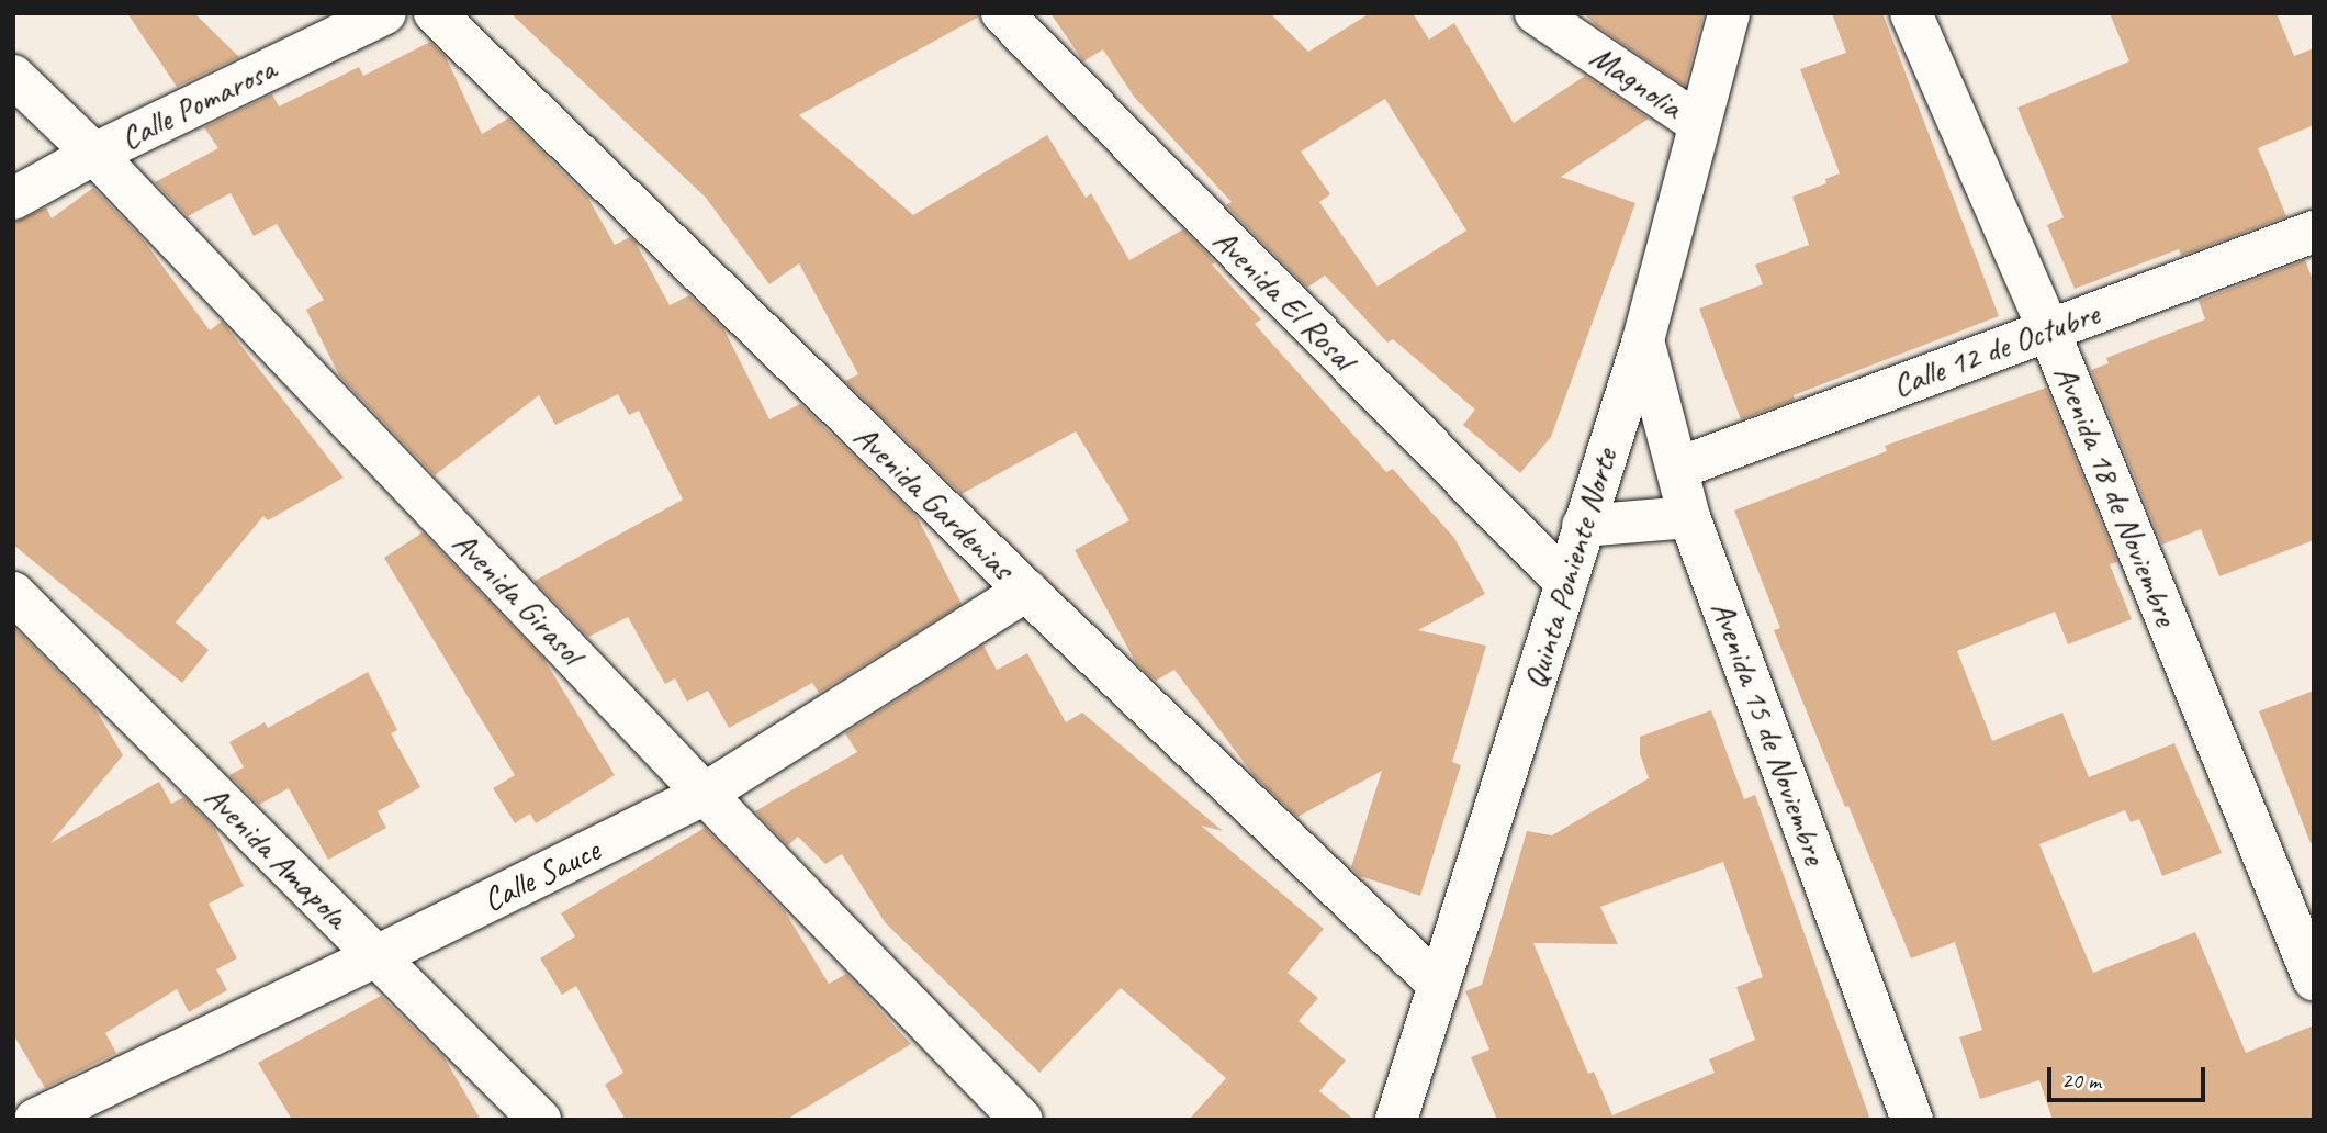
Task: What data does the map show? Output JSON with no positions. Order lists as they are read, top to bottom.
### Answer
{
  "streets": {
    "street": [
      "Magnolia",
      "Calle Pomarosa",
      "Avenida El Rosal",
      "Calle 12 de Octubre",
      "Avenida 18 de Noviembre",
      "Avenida Gardenias",
      "Quinta Poniente Norte",
      "Avenida Girasol",
      "Avenida 15 de Noviembre",
      "Avenida Amapola",
      "Calle Sauce"
    ]
  },
  "crossings": [
    ["Magnolia", "Quinta Poniente Norte"],
    ["Calle Pomarosa", "Avenida Girasol"],
    ["Avenida El Rosal", "Quinta Poniente Norte"],
    ["Calle 12 de Octubre", "Avenida 18 de Noviembre"],
    ["Calle 12 de Octubre", "Avenida 15 de Noviembre"],
    ["Avenida Gardenias", "Quinta Poniente Norte"],
    ["Avenida Gardenias", "Calle Sauce"],
    ["Quinta Poniente Norte", "Avenida 15 de Noviembre"],
    ["Avenida Girasol", "Calle Sauce"],
    ["Avenida Amapola", "Calle Sauce"]
  ],
  "scale_bar": "20 m"
}
